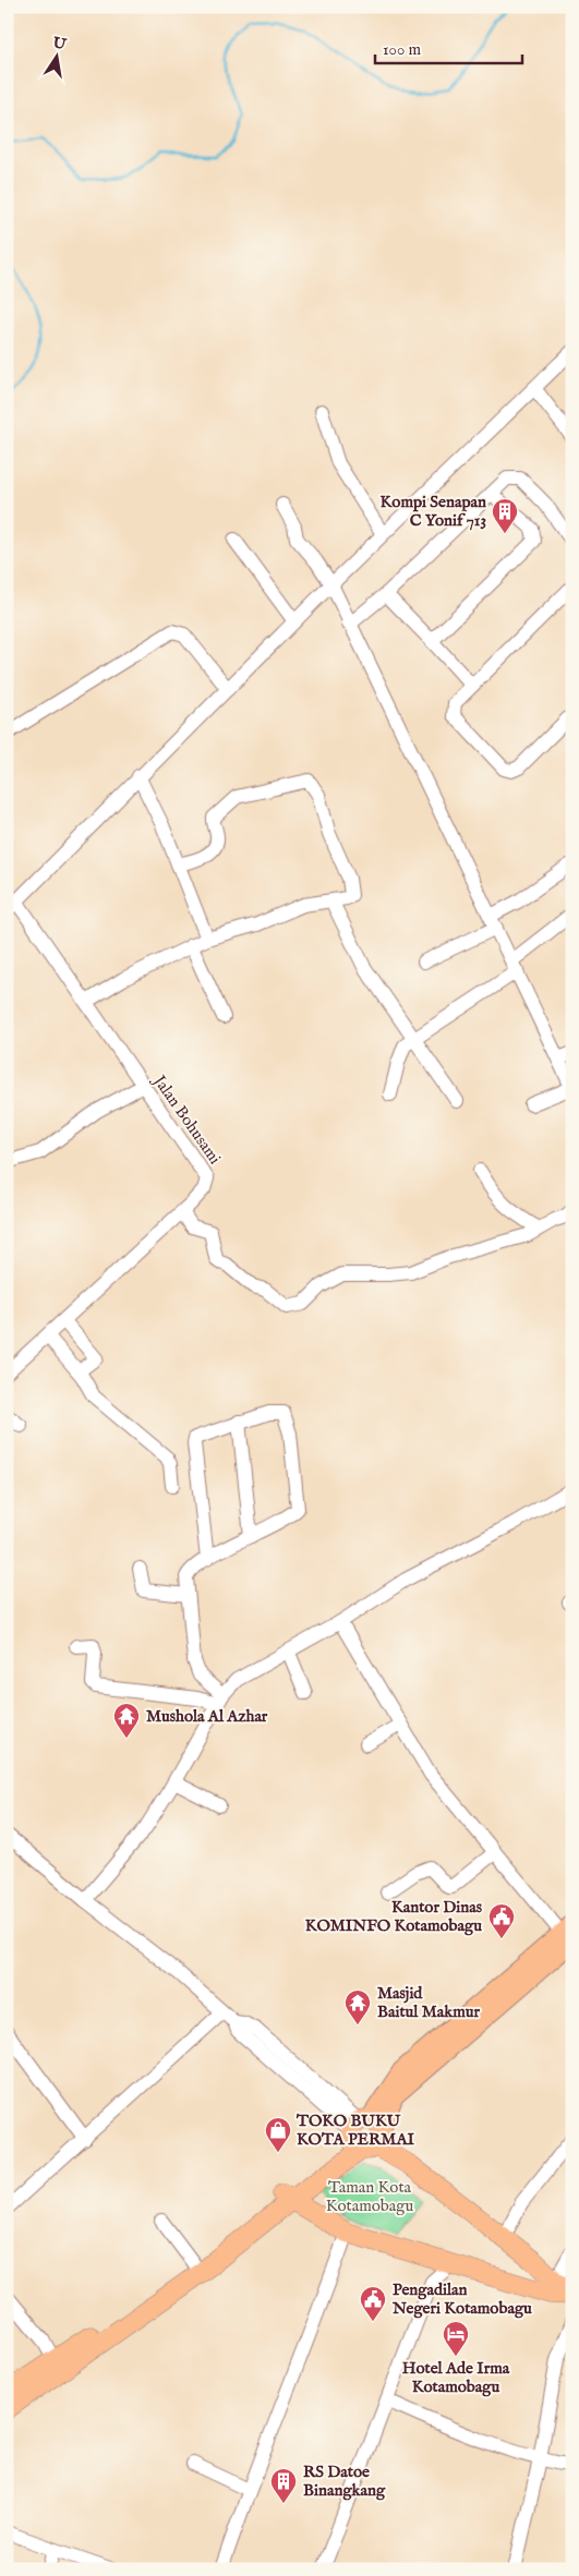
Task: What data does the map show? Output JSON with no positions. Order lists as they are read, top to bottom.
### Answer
{
  "streets": {
    "street": ["Jalan Bohusami"]
  },
  "parks": ["Taman Kota Kotamobagu"],
  "places": {
    "building": ["Kompi Senapan C Yonif 713", "RS Datoe Binangkang"],
    "temple": ["Mushola Al Azhar", "Masjid Baitul Makmur"],
    "public building": ["Kantor Dinas KOMINFO Kotamobagu", "Pengadilan Negeri Kotamobagu"],
    "shop": ["TOKO BUKU KOTA PERMAI"],
    "hotel": ["Hotel Ade Irma Kotamobagu"]
  },
  "scale_bar": "100 m",
  "north": "top"
}
